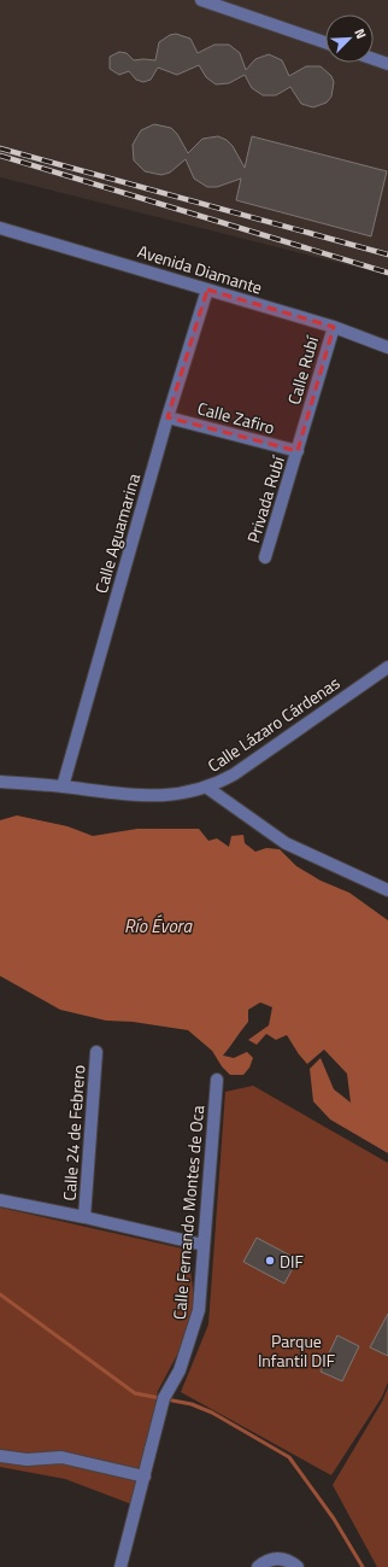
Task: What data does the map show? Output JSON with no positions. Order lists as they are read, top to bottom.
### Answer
{
  "streets": {
    "street": [
      "Avenida Diamante",
      "Calle Rubí",
      "Calle Zafiro",
      "Privada Rubí",
      "Calle Aguamarina",
      "Calle Lázaro Cárdenas",
      "Calle 24 de Febrero",
      "Calle Fernando Montes de Oca"
    ]
  },
  "crossings": [
    ["Avenida Diamante", "Calle Rubí"],
    ["Avenida Diamante", "Calle Aguamarina"],
    ["Calle Rubí", "Calle Zafiro"],
    ["Calle Rubí", "Privada Rubí"],
    ["Calle Zafiro", "Privada Rubí"],
    ["Calle Zafiro", "Calle Aguamarina"],
    ["Calle Aguamarina", "Calle Lázaro Cárdenas"]
  ],
  "water": ["Río Évora"],
  "parks": ["Parque Infantil DIF"],
  "places": ["DIF"],
  "north": "top right"
}
